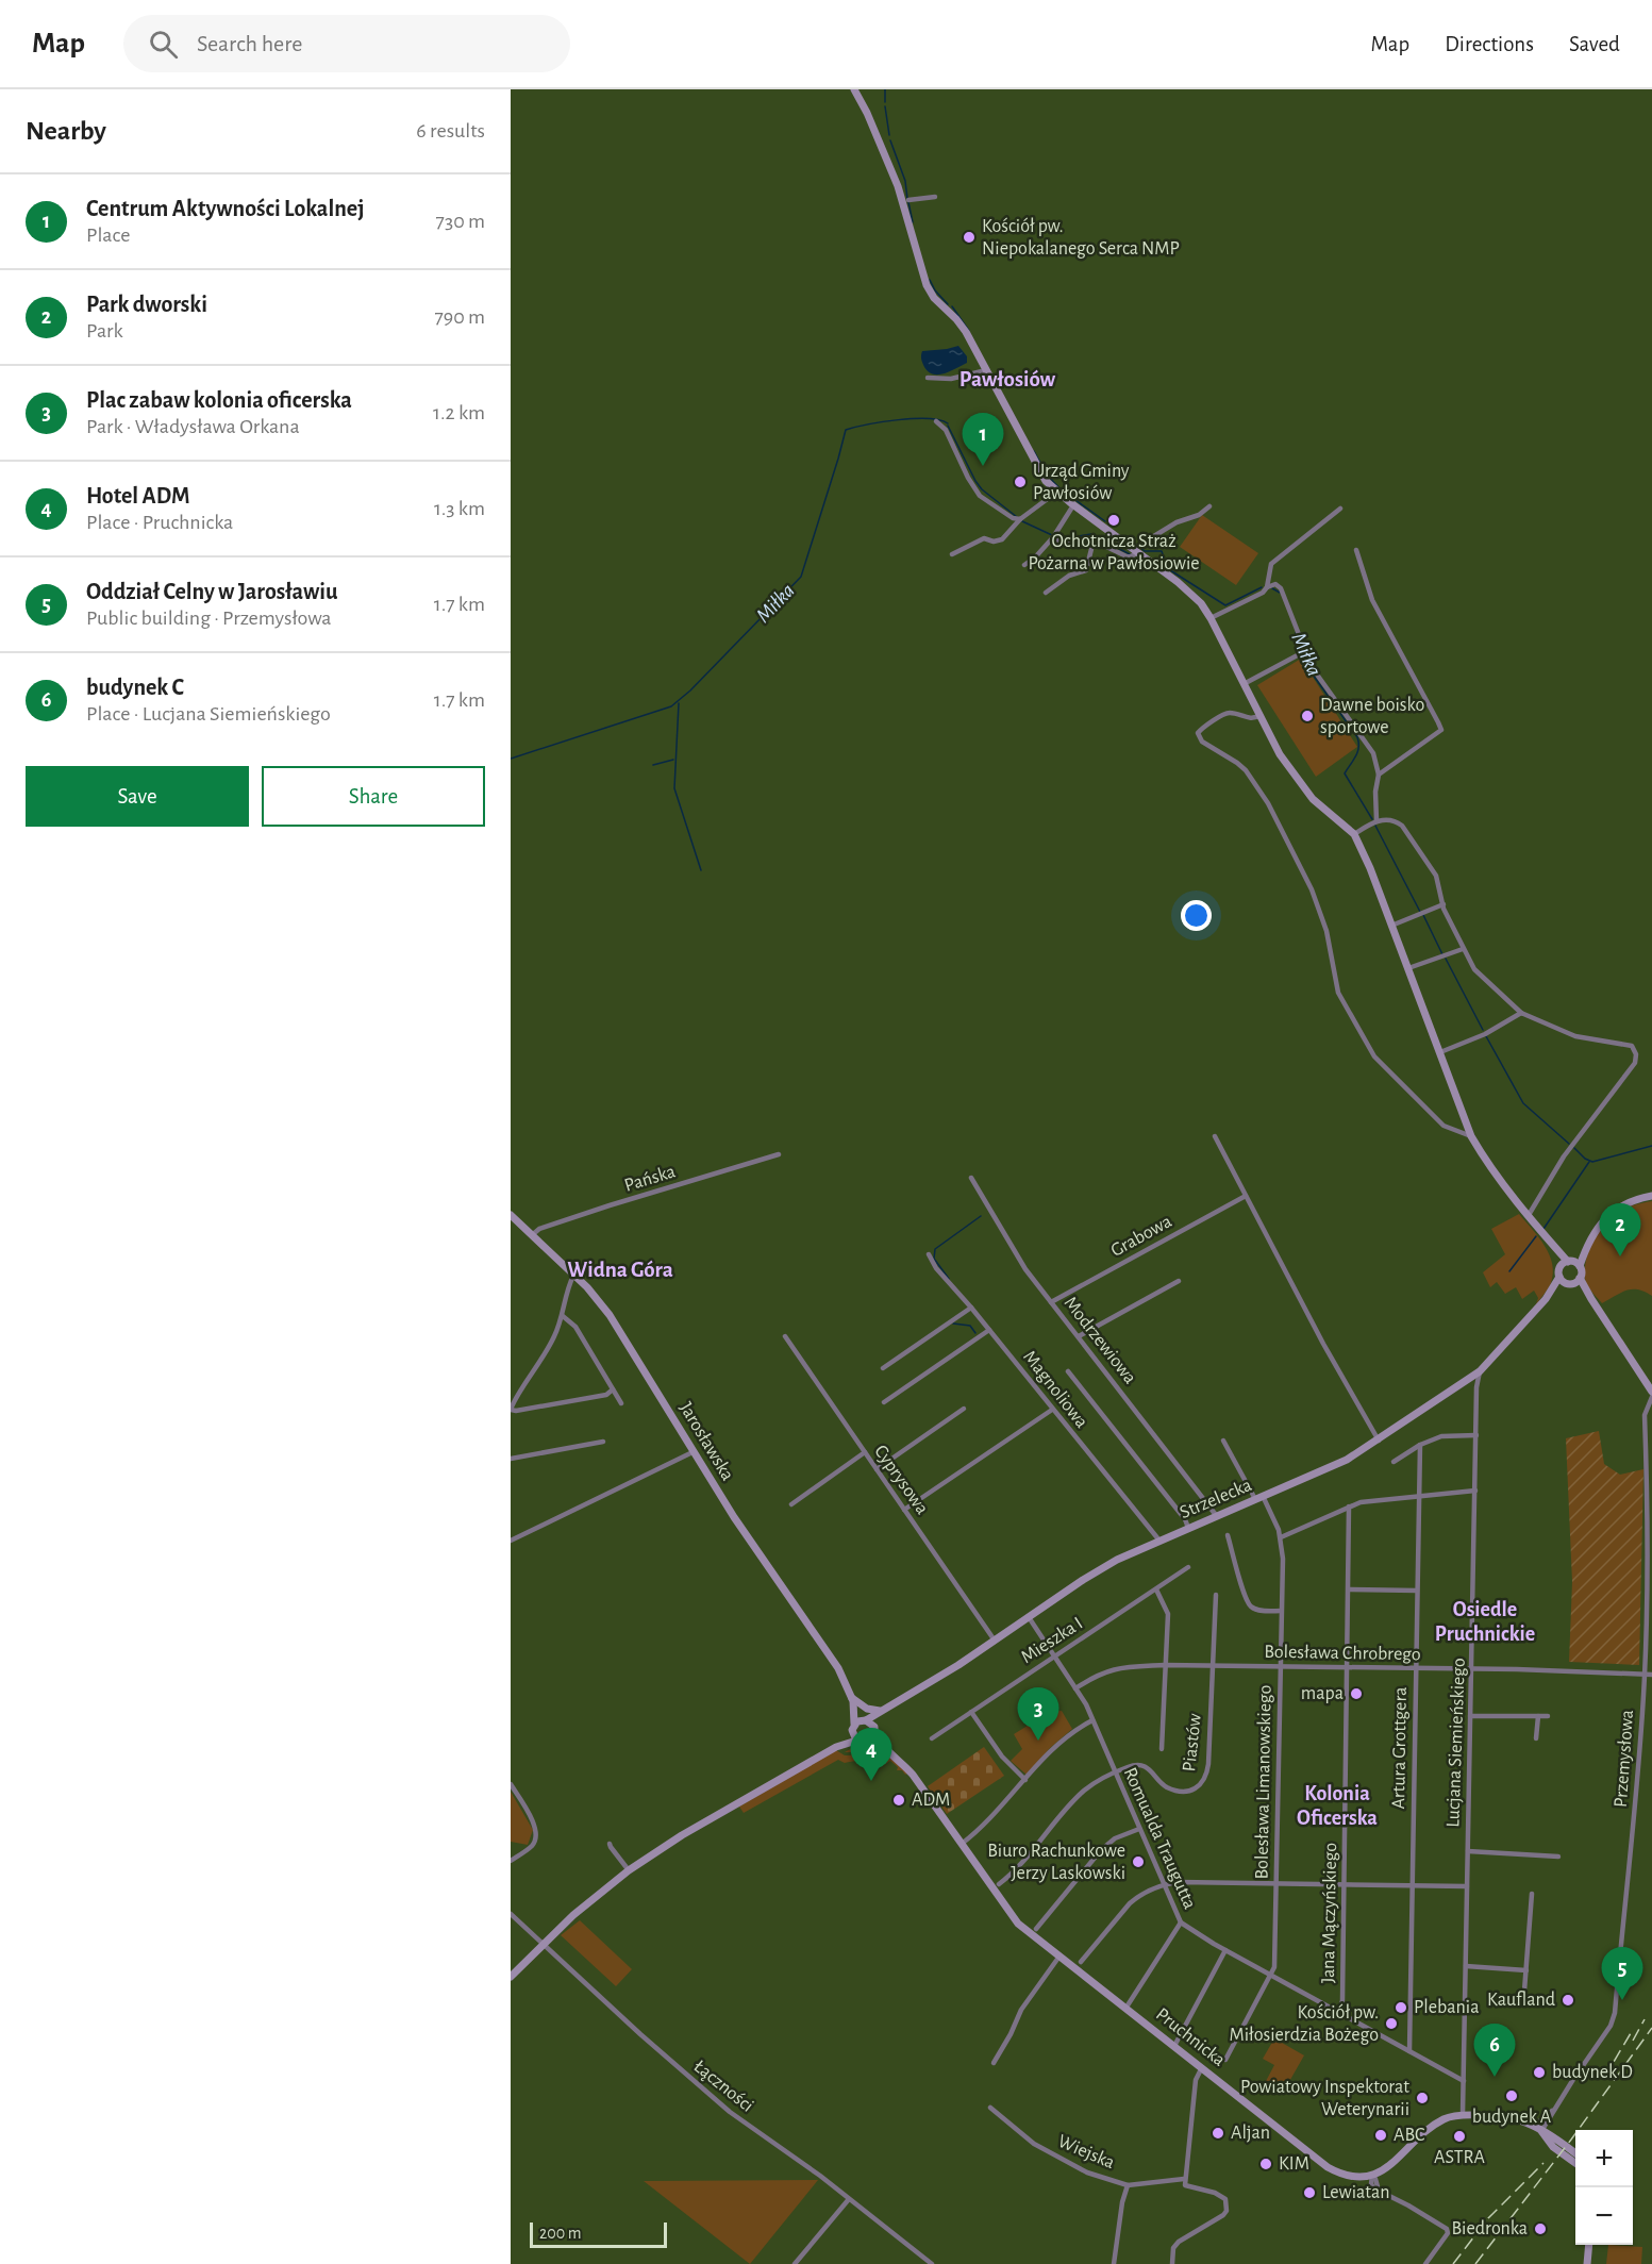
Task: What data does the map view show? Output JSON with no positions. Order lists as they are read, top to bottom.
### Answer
{
  "streets": {
    "street": [
      "Pańska",
      "Grabowa",
      "Modrzewiowa",
      "Magnoliowa",
      "Jarosławska",
      "Cyprysowa",
      "Strzelecka",
      "Mieszka I",
      "Bolesława Chrobrego",
      "Piastów",
      "Lucjana Siemieńskiego",
      "Artura Grottgera",
      "Przemysłowa",
      "Bolesława Limanowskiego",
      "Romualda Traugutta",
      "Jana Mączyńskiego",
      "Pruchnicka",
      "Łączności",
      "Wiejska"
    ]
  },
  "crossings": [
    ["Pańska", "Jarosławska"],
    ["Grabowa", "Modrzewiowa"],
    ["Modrzewiowa", "Strzelecka"],
    ["Magnoliowa", "Strzelecka"],
    ["Jarosławska", "Strzelecka"],
    ["Jarosławska", "Pruchnicka"],
    ["Cyprysowa", "Strzelecka"],
    ["Strzelecka", "Lucjana Siemieńskiego"],
    ["Strzelecka", "Bolesława Limanowskiego"],
    ["Strzelecka", "Romualda Traugutta"],
    ["Strzelecka", "Pruchnicka"],
    ["Mieszka I", "Romualda Traugutta"],
    ["Bolesława Chrobrego", "Piastów"],
    ["Bolesława Chrobrego", "Lucjana Siemieńskiego"],
    ["Bolesława Chrobrego", "Artura Grottgera"],
    ["Bolesława Chrobrego", "Przemysłowa"],
    ["Bolesława Chrobrego", "Bolesława Limanowskiego"],
    ["Bolesława Chrobrego", "Romualda Traugutta"],
    ["Bolesława Chrobrego", "Jana Mączyńskiego"],
    ["Piastów", "Romualda Traugutta"],
    ["Lucjana Siemieńskiego", "Romualda Traugutta"],
    ["Artura Grottgera", "Romualda Traugutta"],
    ["Bolesława Limanowskiego", "Romualda Traugutta"],
    ["Romualda Traugutta", "Jana Mączyńskiego"]
  ],
  "districts": [
    "Pawłosiów",
    "Widna Góra",
    "Osiedle Pruchnickie",
    "Kolonia Oficerska"
  ],
  "water": ["Miłka"],
  "places": [
    "Kościół pw. Niepokalanego Serca NMP",
    "Urząd Gminy Pawłosiów",
    "Ochotnicza Straż Pożarna w Pawłosiowie",
    "Dawne boisko sportowe",
    "mapa",
    "ADM",
    "Biuro Rachunkowe Jerzy Laskowski",
    "Kaufland",
    "Plebania",
    "Kościół pw. Miłosierdzia Bożego",
    "budynek D",
    "budynek A",
    "Powiatowy Inspektorat Weterynarii",
    "Aljan",
    "ABC",
    "ASTRA",
    "KIM",
    "Lewiatan",
    "Biedronka"
  ],
  "scale_bar": "200 m",
  "page": {
    "header": "Map",
    "search": "Search here",
    "nav": ["Map", "Directions", "Saved"],
    "heading": ["Nearby", "6 results"],
    "list": [
      {
        "mark": "1",
        "name": "Centrum Aktywności Lokalnej",
        "note": "Place",
        "value": "730 m"
      },
      {
        "mark": "2",
        "name": "Park dworski",
        "note": "Park",
        "value": "790 m"
      },
      {
        "mark": "3",
        "name": "Plac zabaw kolonia oficerska",
        "note": "Park · Władysława Orkana",
        "value": "1.2 km"
      },
      {
        "mark": "4",
        "name": "Hotel ADM",
        "note": "Place · Pruchnicka",
        "value": "1.3 km"
      },
      {
        "mark": "5",
        "name": "Oddział Celny w Jarosławiu",
        "note": "Public building · Przemysłowa",
        "value": "1.7 km"
      },
      {
        "mark": "6",
        "name": "budynek C",
        "note": "Place · Lucjana Siemieńskiego",
        "value": "1.7 km"
      }
    ],
    "pins": [
      "1",
      "2",
      "3",
      "4",
      "5",
      "6"
    ],
    "buttons": ["Save", "Share"],
    "map_buttons": ["+", "−"],
    "scale": "200 m"
  }
}
